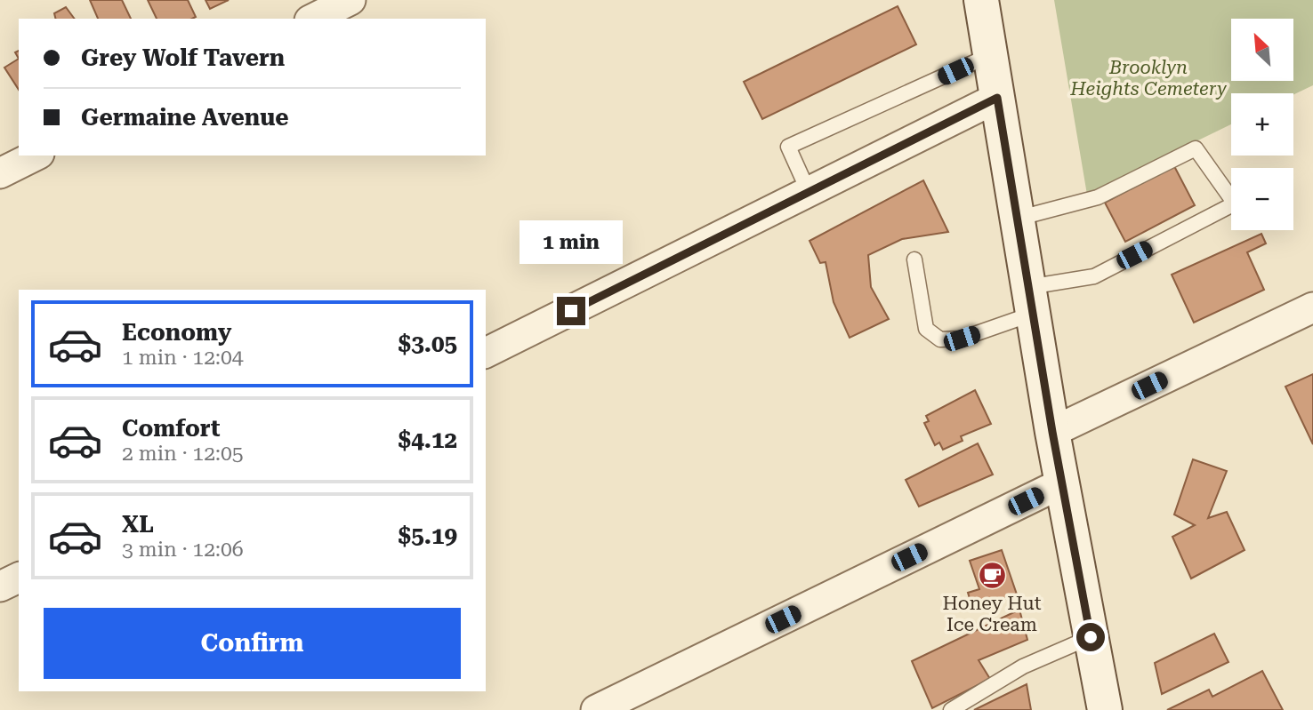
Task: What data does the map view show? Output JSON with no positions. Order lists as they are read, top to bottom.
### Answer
{
  "parks": ["Brooklyn Heights Cemetery"],
  "places": {
    "cafe": ["Honey Hut Ice Cream"]
  },
  "north": "top left",
  "page": {
    "map_buttons": ["+", "−"],
    "banner": ["Grey Wolf Tavern", "Germaine Avenue"],
    "bubble": "1 min",
    "list": [
      {
        "name": "Economy",
        "note": "1 min · 12:04",
        "value": "$3.05"
      },
      {
        "name": "Comfort",
        "note": "2 min · 12:05",
        "value": "$4.12"
      },
      {
        "name": "XL",
        "note": "3 min · 12:06",
        "value": "$5.19"
      }
    ],
    "buttons": "Confirm"
  }
}
